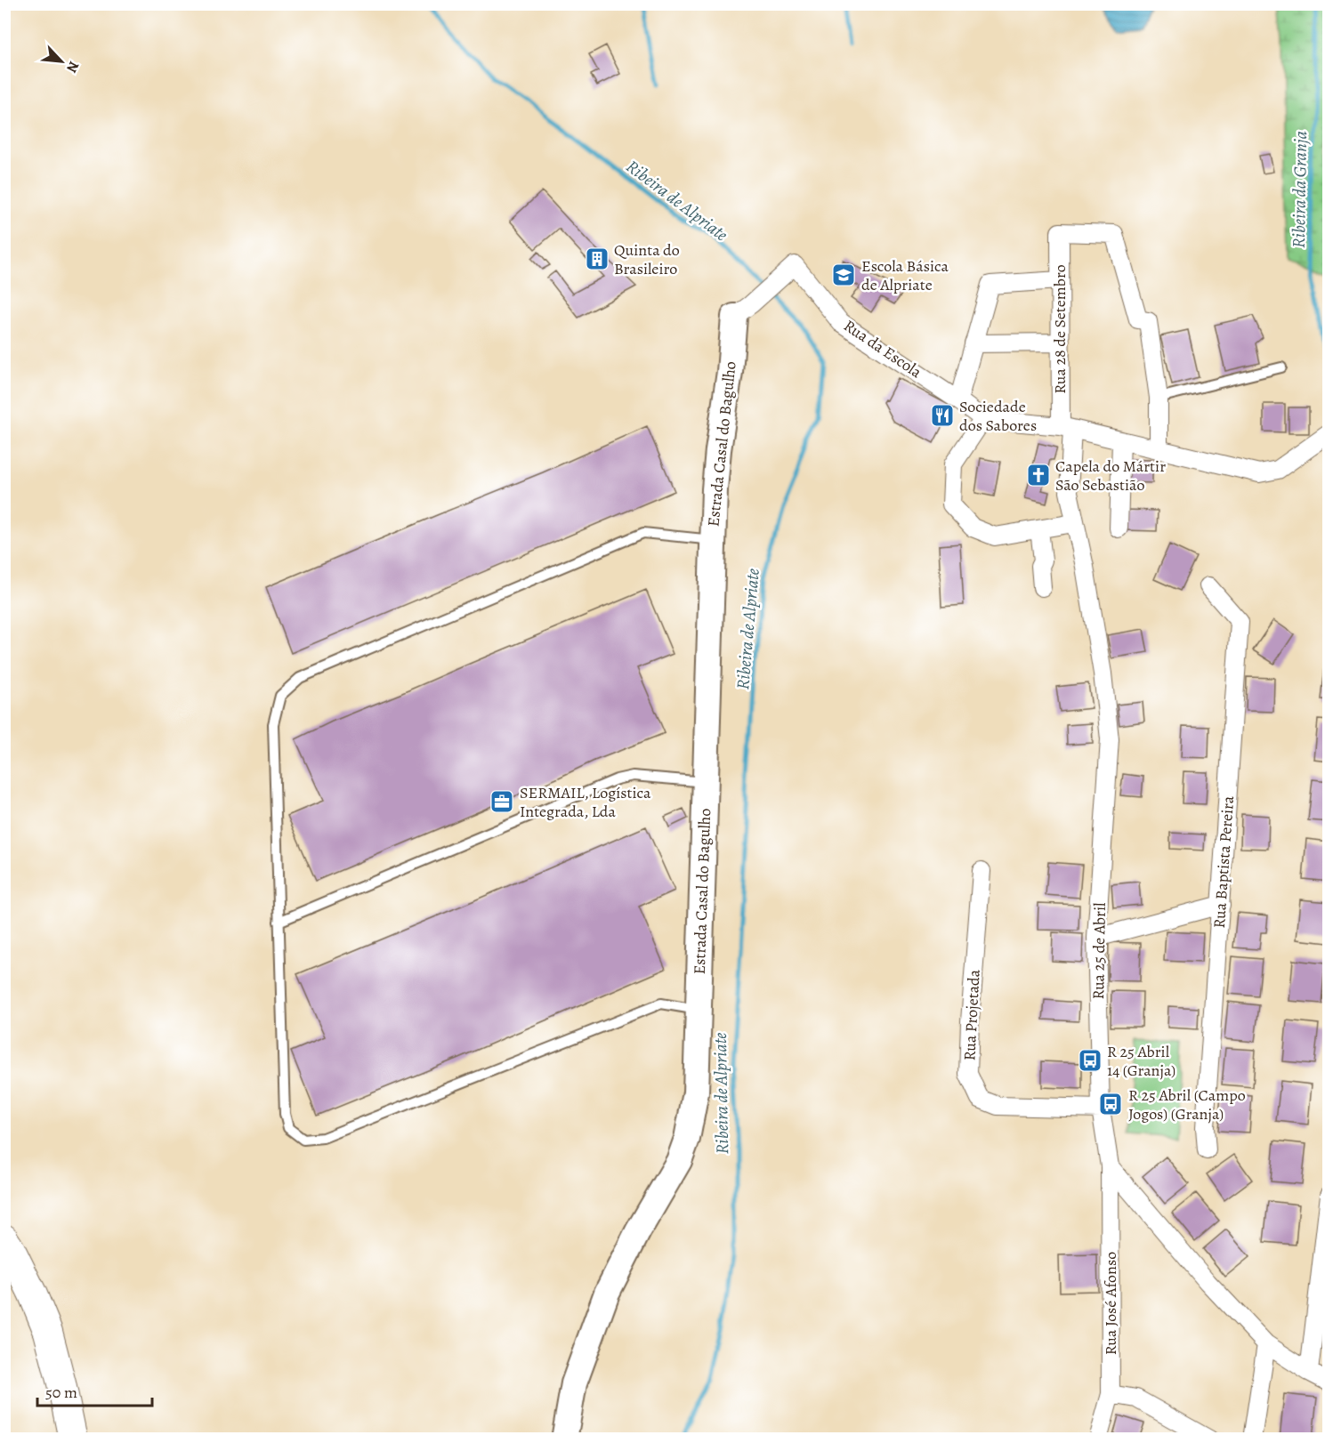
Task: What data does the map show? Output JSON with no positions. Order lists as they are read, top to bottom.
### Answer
{
  "streets": {
    "street": [
      "Rua 28 de Setembro",
      "Rua da Escola",
      "Estrada Casal do Bagulho",
      "Rua Baptista Pereira",
      "Rua 25 de Abril",
      "Rua Projetada",
      "Rua José Afonso"
    ]
  },
  "crossings": [
    ["Rua 28 de Setembro", "Rua da Escola"],
    ["Rua 28 de Setembro", "Rua 25 de Abril"],
    ["Rua da Escola", "Estrada Casal do Bagulho"],
    ["Rua da Escola", "Rua 25 de Abril"],
    ["Rua 25 de Abril", "Rua Projetada"],
    ["Rua 25 de Abril", "Rua José Afonso"]
  ],
  "water": ["Ribeira da Granja", "Ribeira de Alpriate"],
  "places": {
    "building": ["Quinta do Brasileiro"],
    "school or university": ["Escola Básica de Alpriate"],
    "restaurant": ["Sociedade dos Sabores"],
    "church": ["Capela do Mártir São Sebastião"],
    "office": ["SERMAIL, Logística Integrada, Lda"],
    "bus stop": ["R 25 Abril 14 (Granja)", "R 25 Abril (Campo Jogos) (Granja)"]
  },
  "scale_bar": "50 m",
  "north": "bottom right"
}
